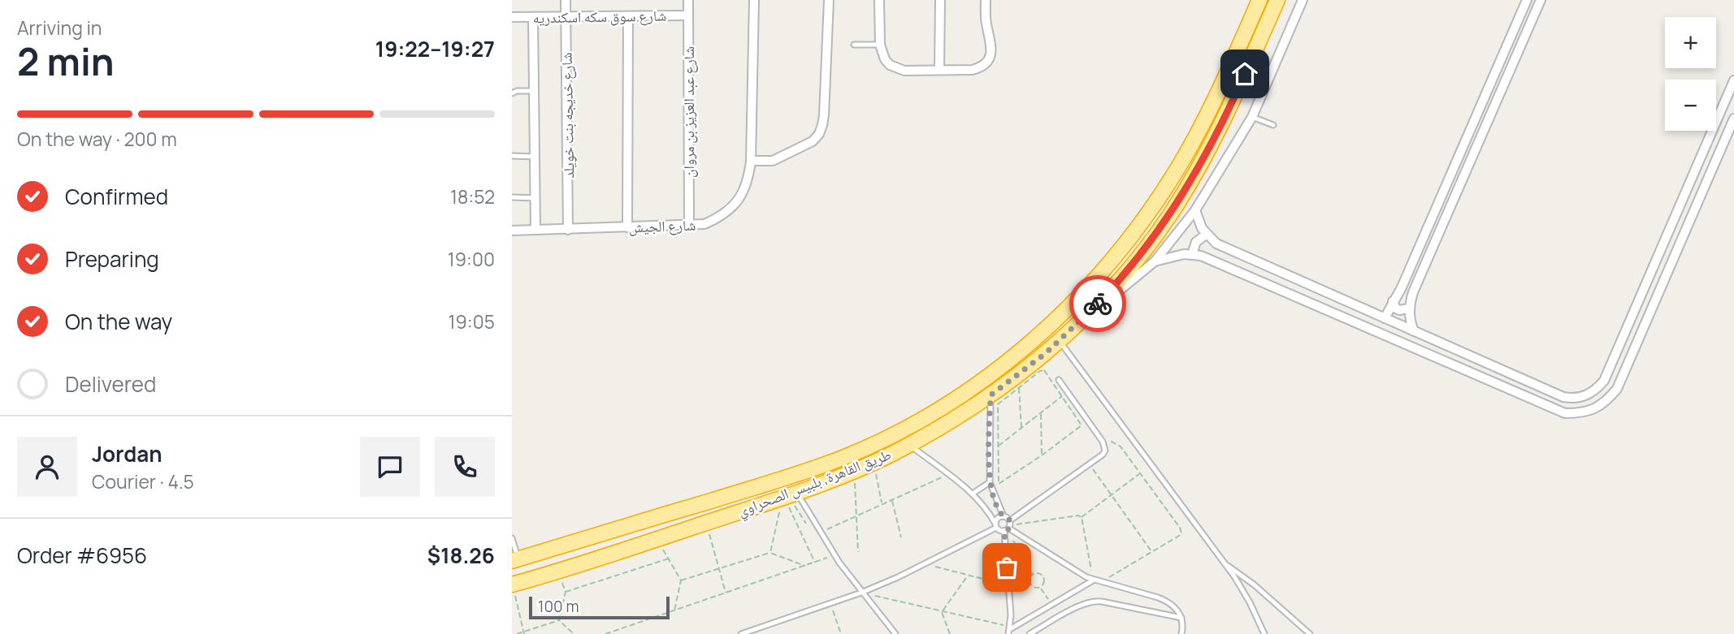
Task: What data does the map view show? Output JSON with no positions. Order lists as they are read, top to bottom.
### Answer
{
  "streets": {
    "highway": ["طريق القاهرة, بلبيس الصحراوي"],
    "street": [
      "شارع سوق سكه اسكندريه",
      "شارع عبد العزيز بن مروان",
      "شارع خديجه بنت خويلد",
      "شارع الجيش"
    ]
  },
  "crossings": [
    ["شارع سوق سكه اسكندريه", "شارع عبد العزيز بن مروان"],
    ["شارع سوق سكه اسكندريه", "شارع خديجه بنت خويلد"],
    ["شارع عبد العزيز بن مروان", "شارع الجيش"],
    ["شارع خديجه بنت خويلد", "شارع الجيش"]
  ],
  "scale_bar": "100 m",
  "page": {
    "heading": ["2 min", "Arriving in", "19:22–19:27"],
    "panel": [
      "Jordan",
      "Courier · 4.5",
      "Order #6956",
      "$18.26"
    ],
    "map_buttons": ["+", "−"],
    "bar": "On the way · 200 m",
    "list": [
      ["Confirmed", "18:52"],
      ["Preparing", "19:00"],
      ["On the way", "19:05"],
      "Delivered"
    ],
    "scale": "100 m"
  }
}
